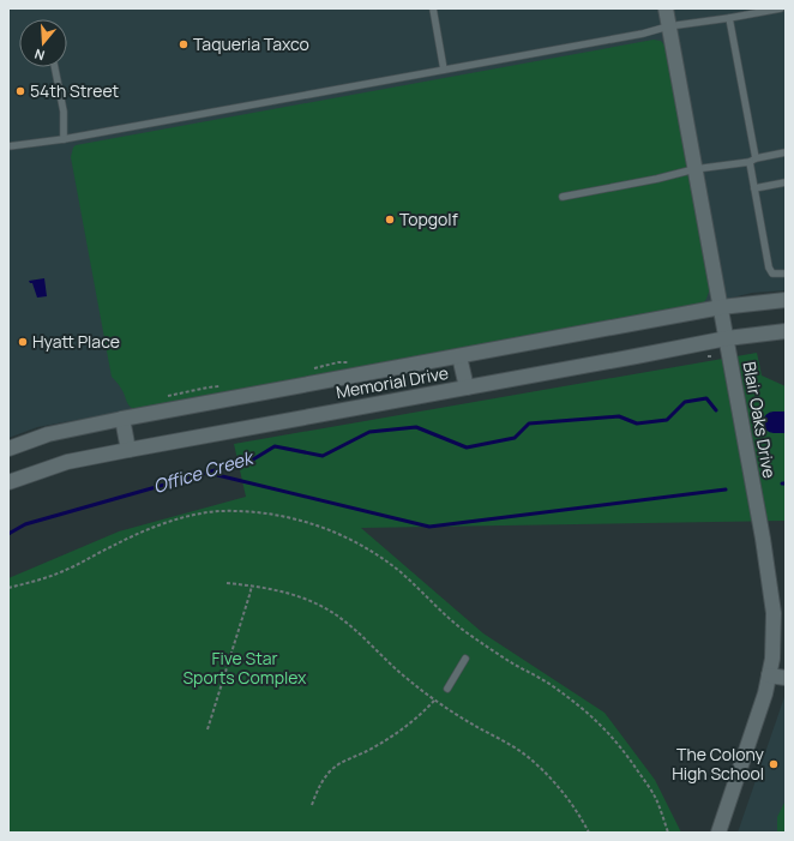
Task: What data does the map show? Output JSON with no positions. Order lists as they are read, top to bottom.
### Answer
{
  "streets": {
    "street": ["Memorial Drive", "Blair Oaks Drive"]
  },
  "crossings": [
    ["Memorial Drive", "Blair Oaks Drive"]
  ],
  "water": ["Office Creek"],
  "parks": ["Five Star Sports Complex"],
  "places": [
    "Taqueria Taxco",
    "54th Street",
    "Topgolf",
    "Hyatt Place",
    "The Colony High School"
  ],
  "north": "bottom"
}
